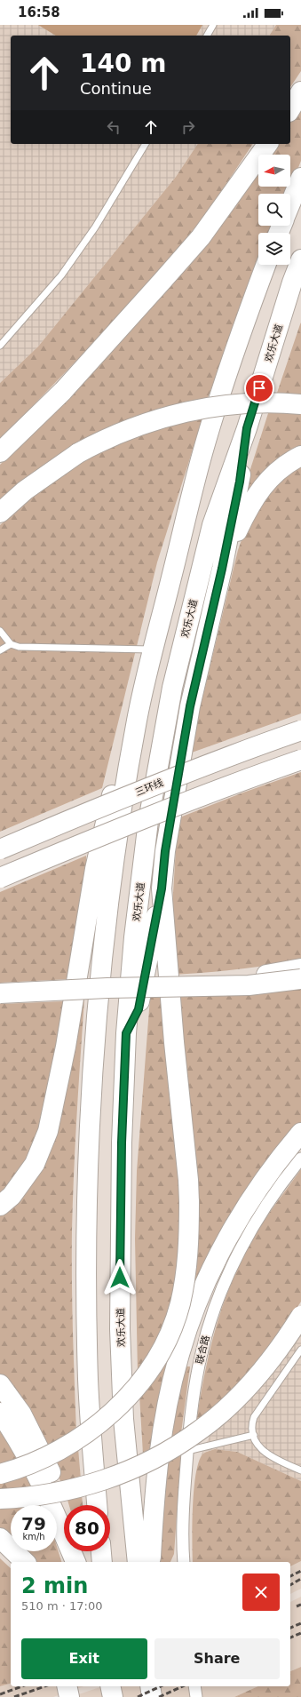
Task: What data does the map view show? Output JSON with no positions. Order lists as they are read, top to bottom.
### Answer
{
  "streets": {
    "highway": ["欢乐大道", "三环线"],
    "street": ["联合路"]
  },
  "north": "left",
  "page": {
    "status": "16:58",
    "turn": ["140 m", "Continue"],
    "speed": "79 km/h",
    "limit": "80",
    "heading": ["2 min", "510 m · 17:00"],
    "buttons": ["Exit", "Share"]
  }
}
